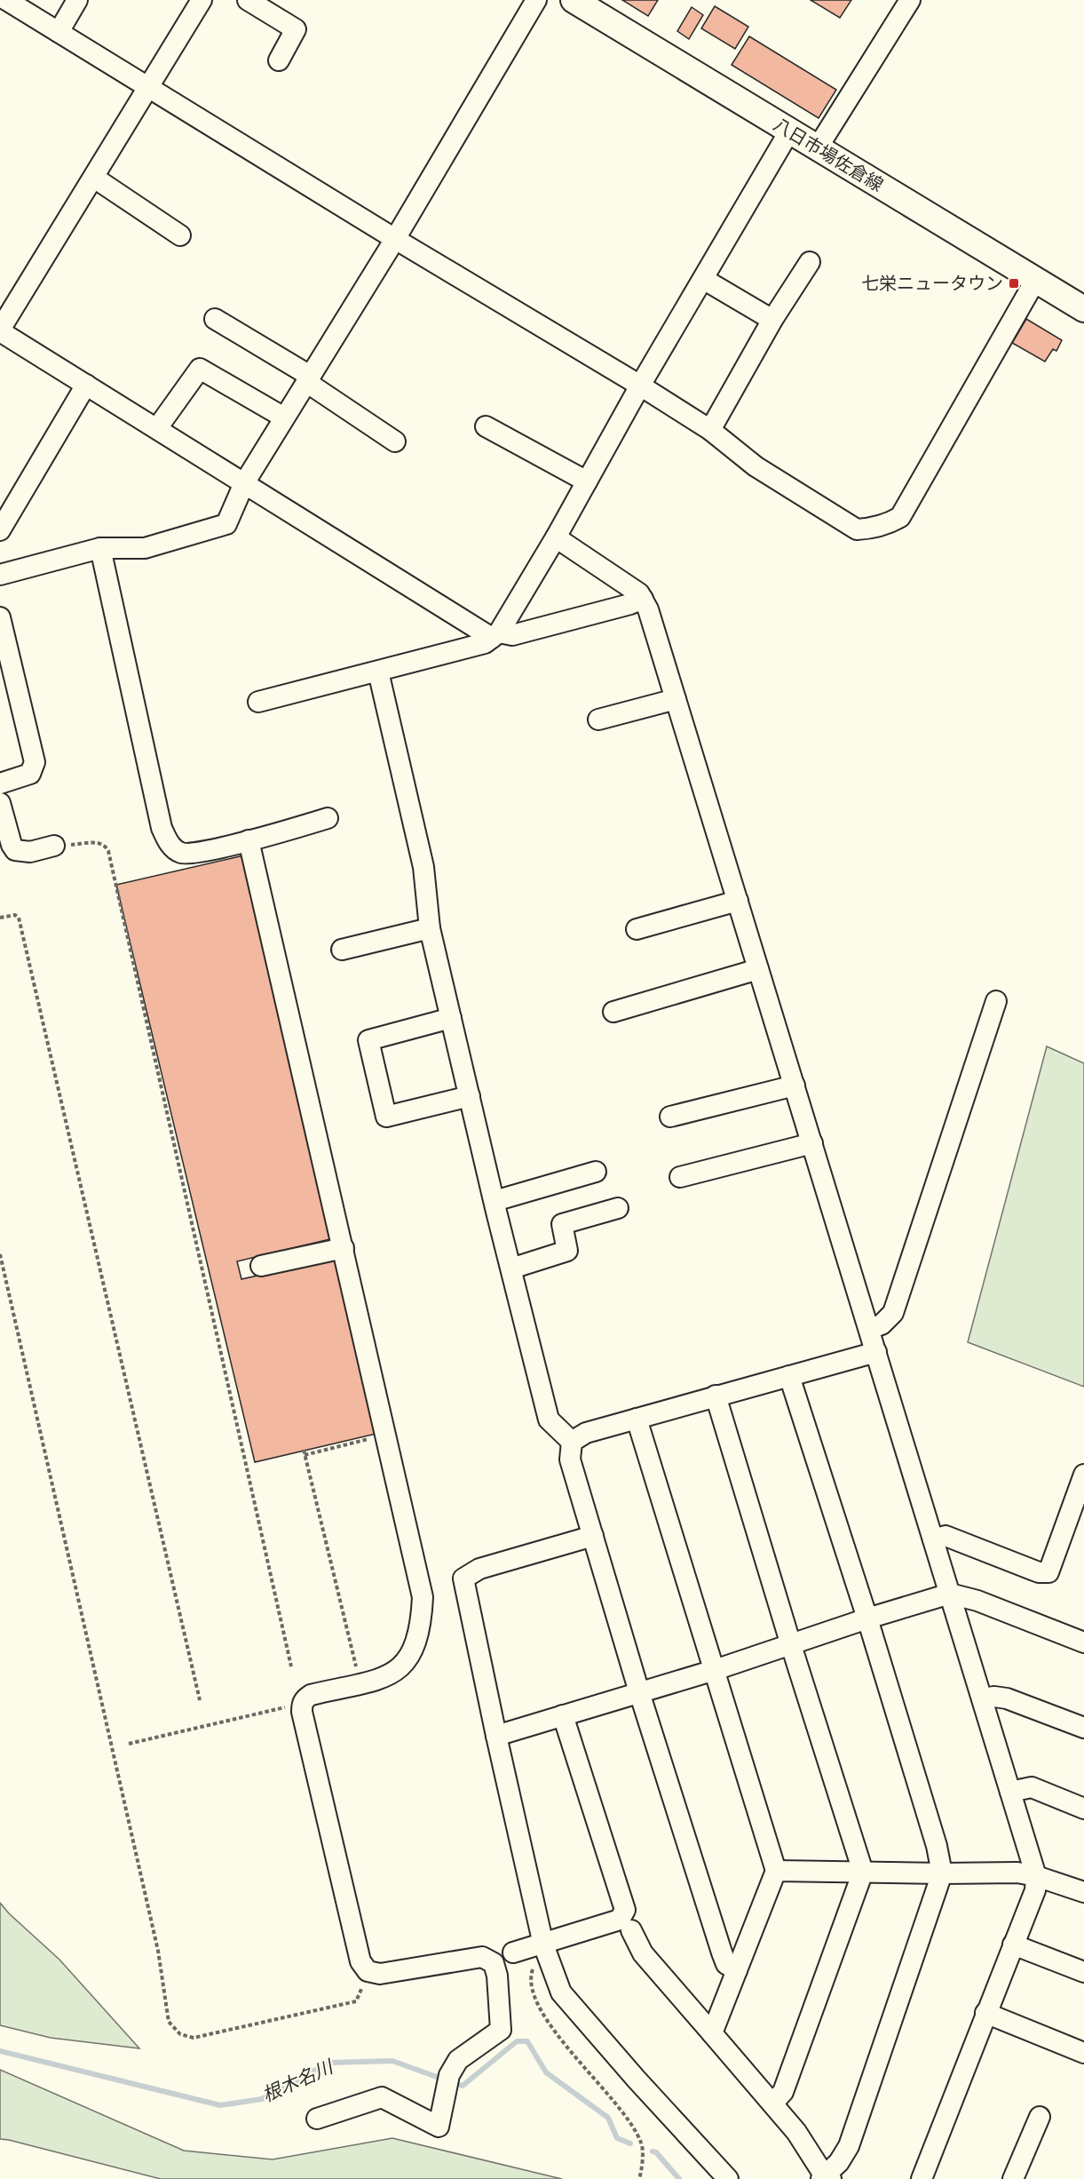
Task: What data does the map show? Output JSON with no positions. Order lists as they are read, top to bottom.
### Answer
{
  "streets": {
    "main road": ["八日市場佐倉線"]
  },
  "water": ["根木名川"],
  "places": {
    "transit": ["七栄ニュータウン"]
  }
}
